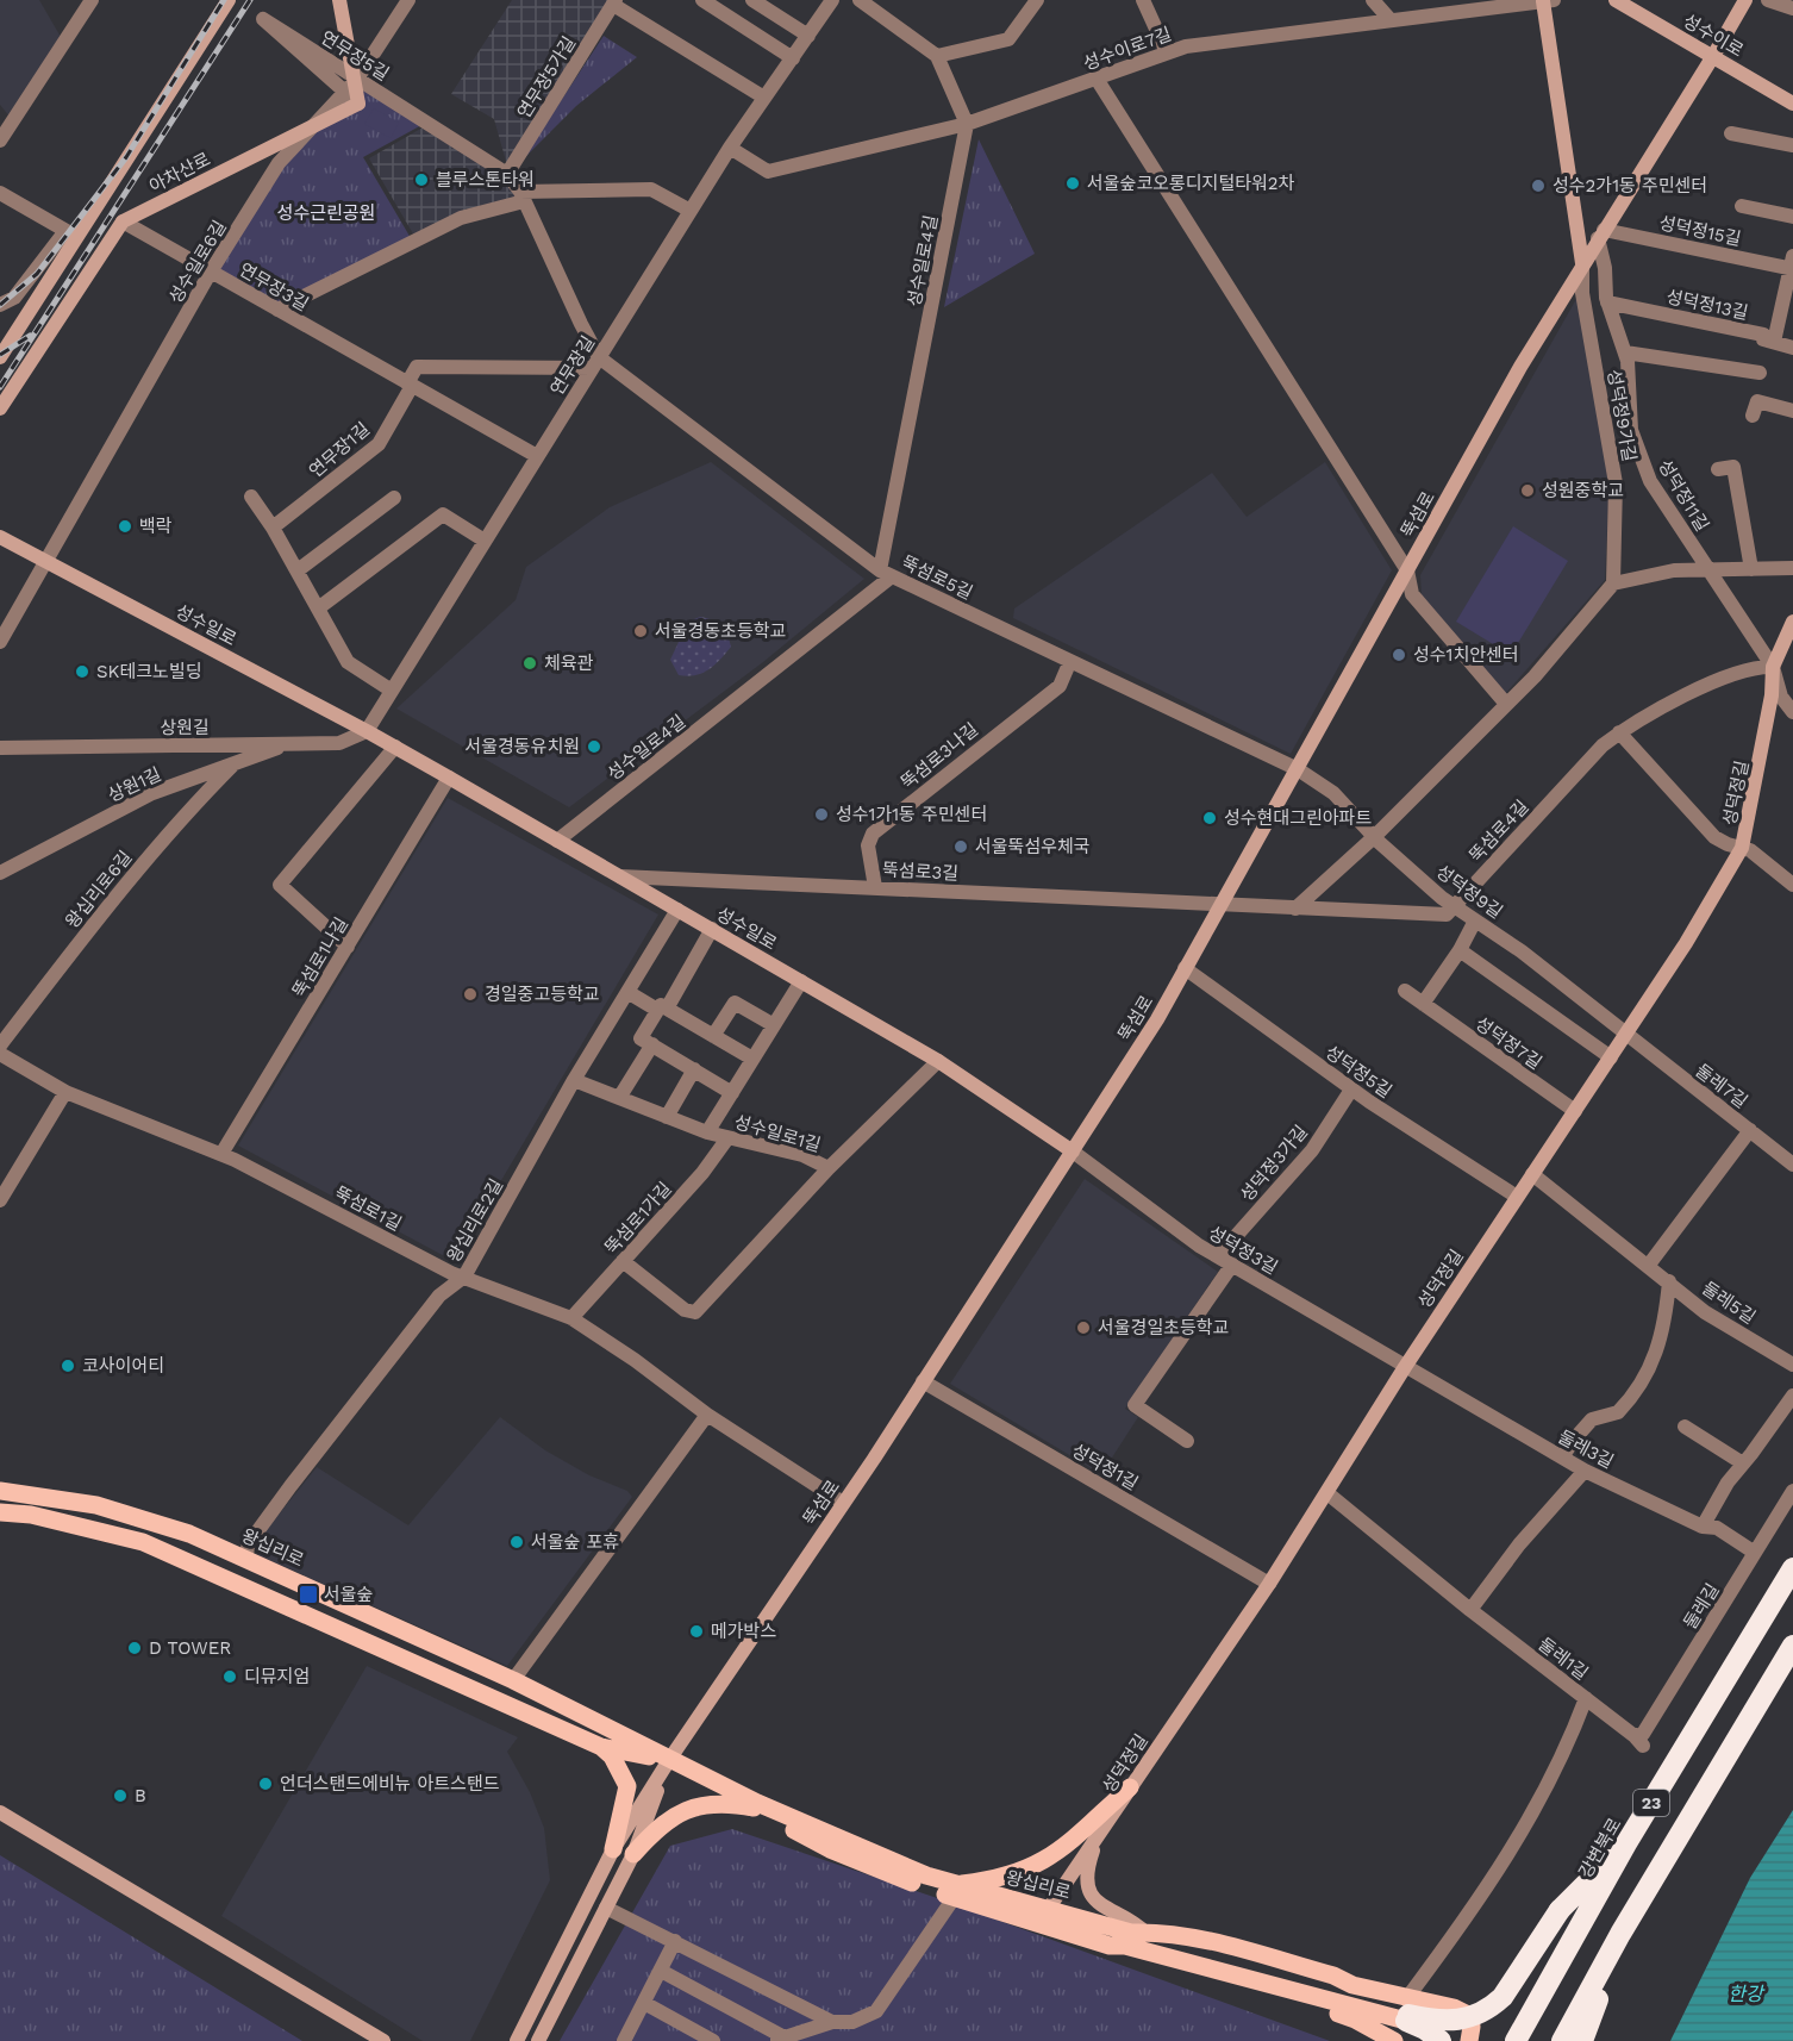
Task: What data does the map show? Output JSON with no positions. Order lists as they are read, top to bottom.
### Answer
{
  "streets": {
    "highway": ["23", "강변북로"],
    "main road": [
      "성수이로",
      "아차산로",
      "뚝섬로",
      "성수일로",
      "성덕정길",
      "왕십리로"
    ],
    "street": [
      "성수이로7길",
      "연무장5길",
      "연무장5가길",
      "성덕정15길",
      "성수일로4길",
      "성수일로6길",
      "연무장3길",
      "성덕정13길",
      "연무장길",
      "성덕정9가길",
      "연무장1길",
      "성덕정11길",
      "뚝섬로5길",
      "상원길",
      "뚝섬로3나길",
      "상원1길",
      "뚝섬로4길",
      "뚝섬로3길",
      "왕십리로6길",
      "성덕정9길",
      "뚝섬로1나길",
      "성덕정7길",
      "성덕정5길",
      "둘레7길",
      "성수일로1길",
      "성덕정3가길",
      "뚝섬로1길",
      "뚝섬로1가길",
      "왕십리로2길",
      "성덕정3길",
      "둘레5길",
      "둘레3길",
      "성덕정1길",
      "둘레길",
      "둘레1길"
    ]
  },
  "crossings": [
    ["성수이로", "뚝섬로"],
    ["성수이로7길", "성수일로4길"],
    ["성수이로7길", "연무장길"],
    ["연무장5길", "연무장5가길"],
    ["연무장5길", "아차산로"],
    ["연무장5길", "성수일로6길"],
    ["연무장5길", "연무장길"],
    ["연무장5길", "뚝섬로5길"],
    ["아차산로", "연무장3길"],
    ["성덕정15길", "성덕정13길"],
    ["성덕정15길", "성덕정11길"],
    ["성덕정15길", "뚝섬로"],
    ["성수일로4길", "뚝섬로5길"],
    ["성수일로4길", "성수일로"],
    ["성수일로6길", "연무장3길"],
    ["성수일로6길", "성수일로"],
    ["연무장3길", "연무장길"],
    ["연무장3길", "연무장1길"],
    ["성덕정13길", "성덕정11길"],
    ["연무장길", "뚝섬로5길"],
    ["연무장길", "성수일로"],
    ["연무장길", "상원길"],
    ["성덕정9가길", "뚝섬로"],
    ["성덕정11길", "뚝섬로"],
    ["성덕정11길", "성덕정길"],
    ["성덕정11길", "뚝섬로4길"],
    ["뚝섬로", "뚝섬로5길"],
    ["뚝섬로", "성수일로"],
    ["뚝섬로", "뚝섬로3길"],
    ["뚝섬로", "성덕정9길"],
    ["뚝섬로", "성덕정5길"],
    ["뚝섬로", "뚝섬로1길"],
    ["뚝섬로", "성덕정3길"],
    ["뚝섬로", "성덕정1길"],
    ["뚝섬로", "왕십리로"],
    ["뚝섬로5길", "성덕정9길"],
    ["성수일로", "상원길"],
    ["성수일로", "뚝섬로3길"],
    ["성수일로", "뚝섬로1나길"],
    ["성수일로", "성수일로1길"],
    ["성수일로", "왕십리로2길"],
    ["성수일로", "성덕정3길"],
    ["상원길", "상원1길"],
    ["뚝섬로3나길", "뚝섬로3길"],
    ["상원1길", "왕십리로6길"],
    ["성덕정길", "뚝섬로4길"],
    ["성덕정길", "성덕정9길"],
    ["성덕정길", "성덕정7길"],
    ["성덕정길", "성덕정5길"],
    ["성덕정길", "둘레7길"],
    ["성덕정길", "성덕정3길"],
    ["성덕정길", "둘레5길"],
    ["성덕정길", "둘레3길"],
    ["성덕정길", "성덕정1길"],
    ["성덕정길", "왕십리로"],
    ["성덕정길", "둘레1길"],
    ["뚝섬로4길", "성덕정9길"],
    ["성덕정9길", "둘레7길"],
    ["뚝섬로1나길", "뚝섬로1길"],
    ["성덕정5길", "성덕정3가길"],
    ["성수일로1길", "뚝섬로1가길"],
    ["성수일로1길", "왕십리로2길"],
    ["성덕정3가길", "성덕정3길"],
    ["뚝섬로1길", "뚝섬로1가길"],
    ["뚝섬로1길", "왕십리로2길"],
    ["왕십리로2길", "왕십리로"],
    ["성덕정3길", "둘레3길"],
    ["둘레3길", "둘레길"],
    ["둘레길", "둘레1길"]
  ],
  "water": ["한강"],
  "parks": ["성수근린공원"],
  "places": {
    "other": [
      "블루스톤타워",
      "서울숲코오롱디지털타워2차",
      "성수2가1동 주민센터",
      "성원중학교",
      "백락",
      "서울경동초등학교",
      "성수1치안센터",
      "체육관",
      "SK테크노빌딩",
      "서울경동유치원",
      "성수1가1동 주민센터",
      "성수현대그린아파트",
      "서울뚝섬우체국",
      "경일중고등학교",
      "서울경일초등학교",
      "코사이어티",
      "서울숲 포휴",
      "메가박스",
      "D TOWER",
      "디뮤지엄",
      "언더스탠드에비뉴 아트스탠드",
      "B"
    ],
    "transit": ["서울숲"]
  }
}
